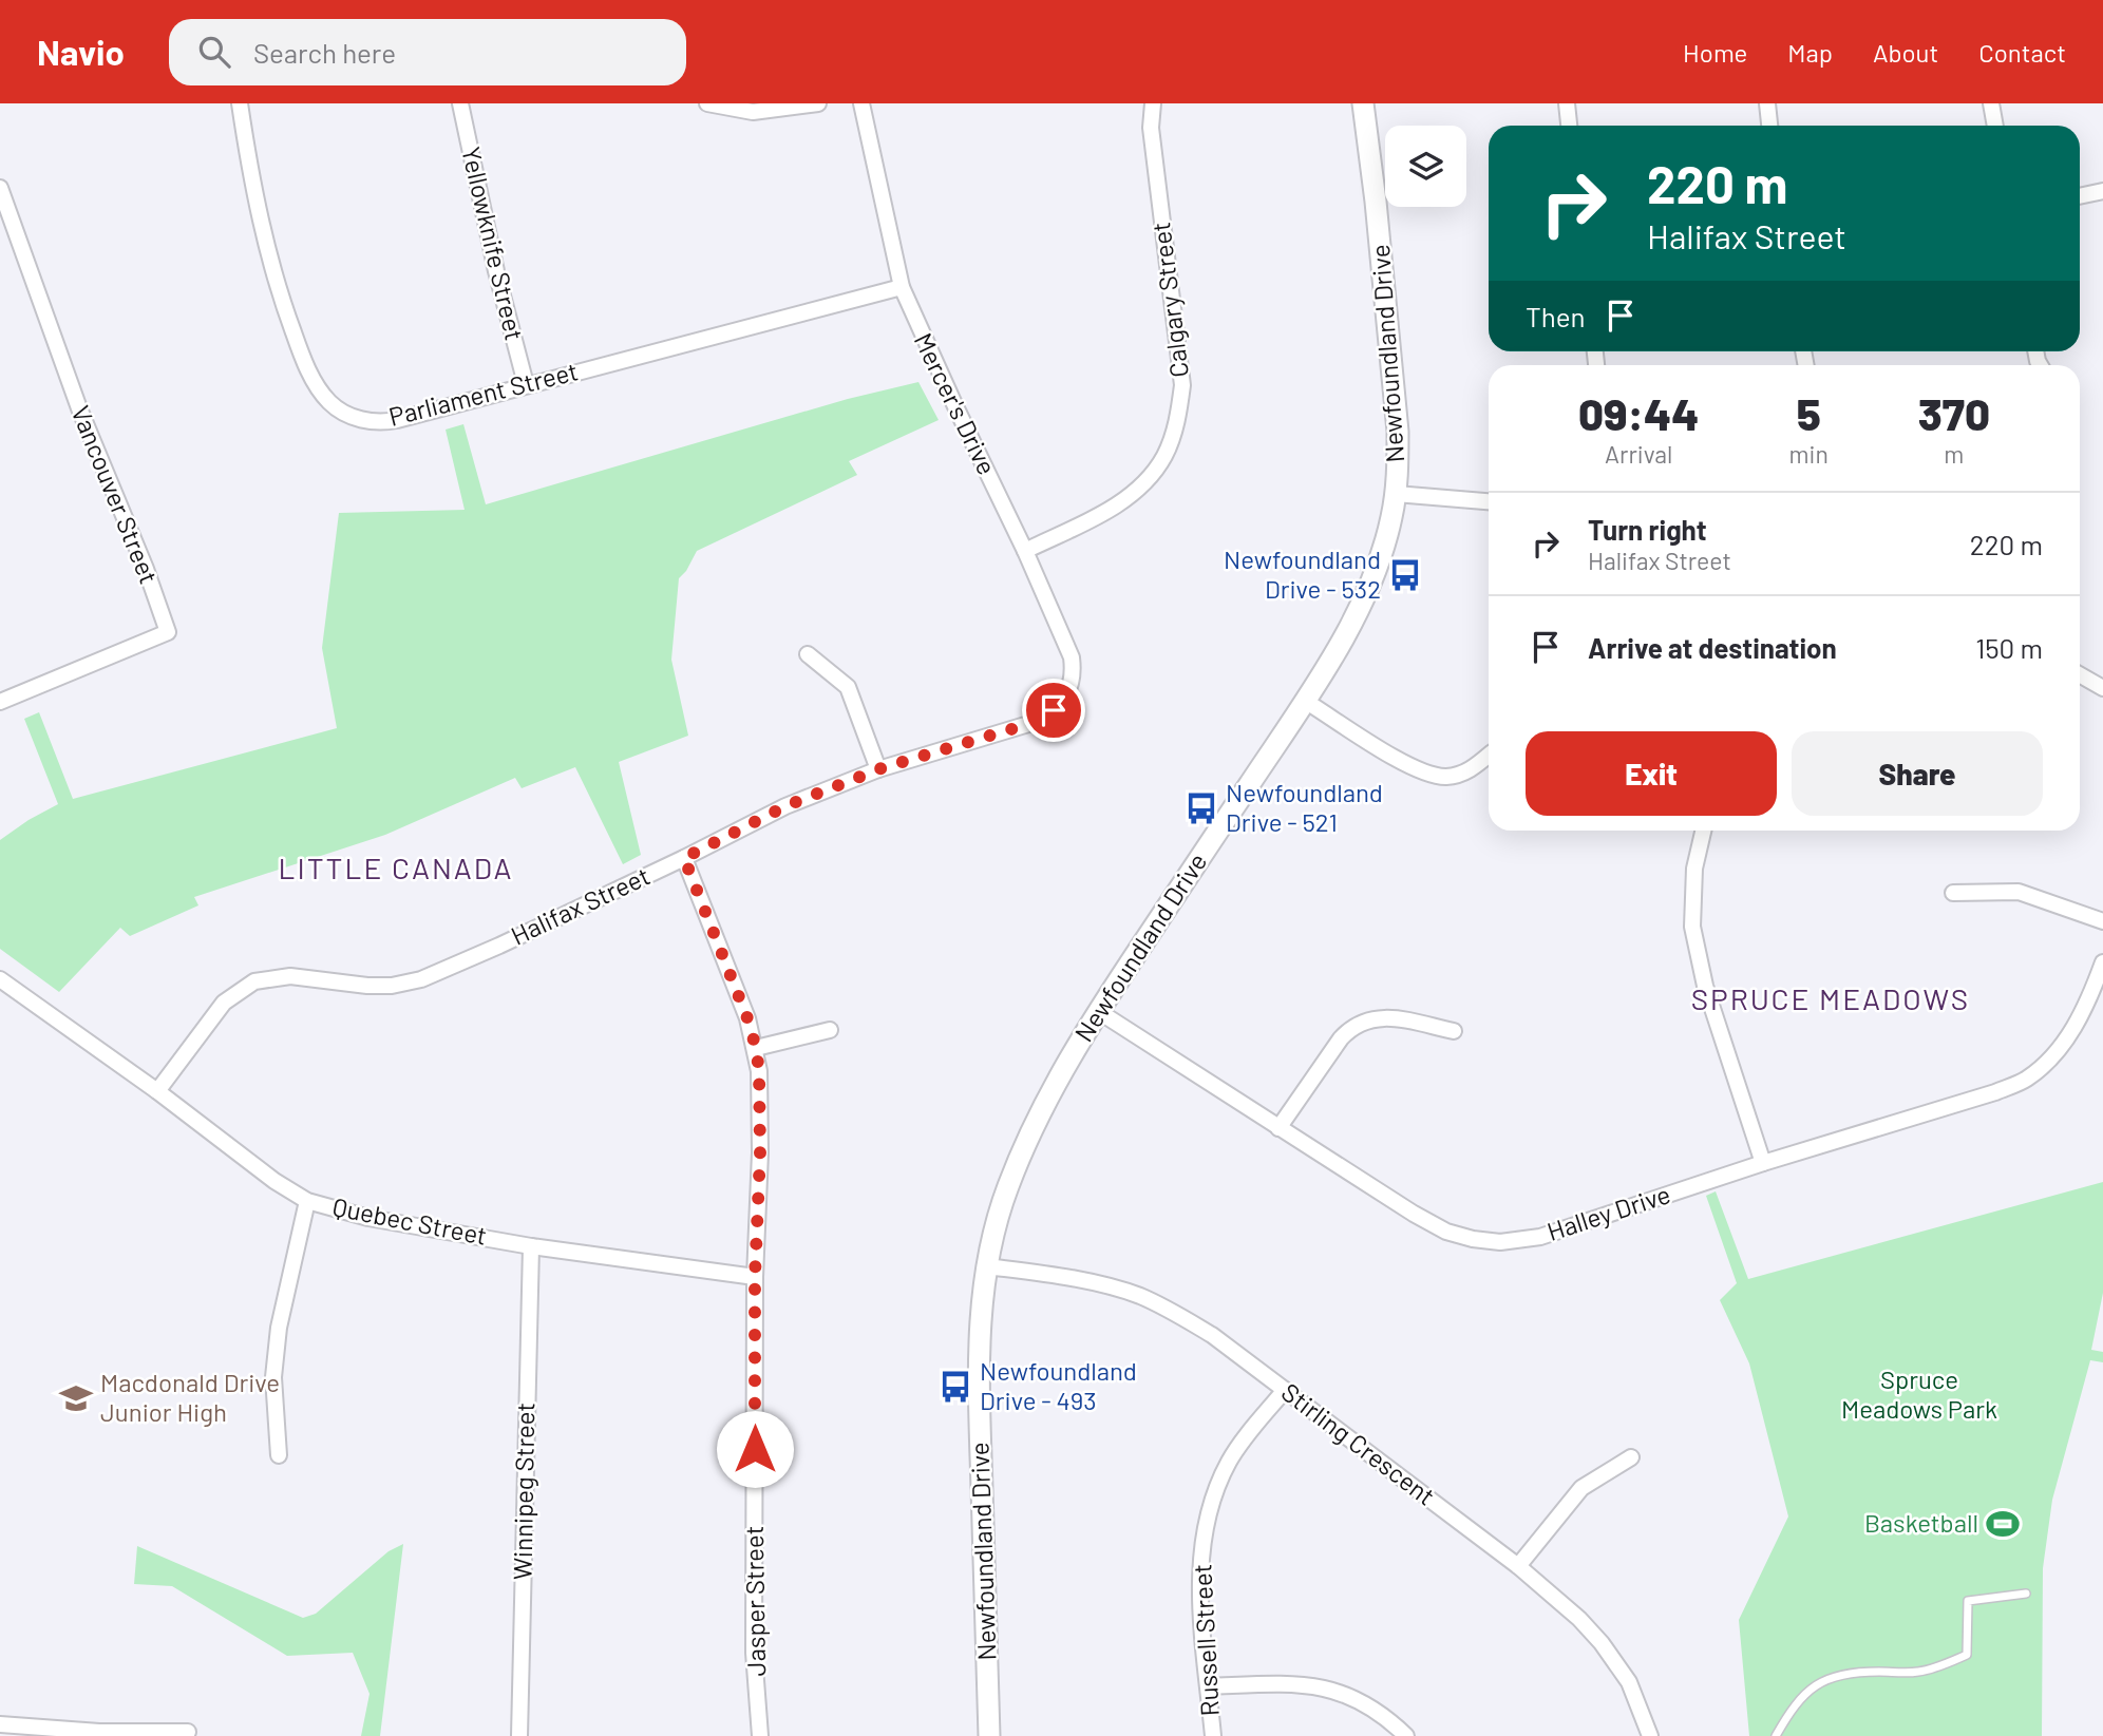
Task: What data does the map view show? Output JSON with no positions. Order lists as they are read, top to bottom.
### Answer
{
  "streets": {
    "street": [
      "Yellowknife Street",
      "Calgary Street",
      "Newfoundland Drive",
      "Parliament Street",
      "Mercer's Drive",
      "Vancouver Street",
      "Halifax Street",
      "Halley Drive",
      "Quebec Street",
      "Stirling Crescent",
      "Winnipeg Street",
      "Jasper Street",
      "Russell Street"
    ]
  },
  "crossings": [
    ["Yellowknife Street", "Parliament Street"],
    ["Calgary Street", "Mercer's Drive"],
    ["Newfoundland Drive", "Halley Drive"],
    ["Newfoundland Drive", "Stirling Crescent"],
    ["Parliament Street", "Mercer's Drive"],
    ["Mercer's Drive", "Halifax Street"],
    ["Halifax Street", "Quebec Street"],
    ["Halifax Street", "Jasper Street"],
    ["Quebec Street", "Winnipeg Street"],
    ["Quebec Street", "Jasper Street"],
    ["Stirling Crescent", "Russell Street"]
  ],
  "districts": ["LITTLE CANADA", "SPRUCE MEADOWS"],
  "parks": ["Spruce Meadows Park"],
  "places": {
    "bus stop": ["Newfoundland Drive - 532", "Newfoundland Drive - 521", "Newfoundland Drive - 493"],
    "school or university": ["Macdonald Drive Junior High"],
    "sports": ["Basketball"]
  },
  "page": {
    "header": "Navio",
    "search": "Search here",
    "nav": [
      "Home",
      "Map",
      "About",
      "Contact"
    ],
    "turn": ["220 m", "Halifax Street"],
    "then": "Then",
    "eta": [
      "09:44",
      "Arrival",
      "5",
      "min",
      "370",
      "m"
    ],
    "list": [
      {
        "name": "Turn right",
        "note": "Halifax Street",
        "value": "220 m"
      },
      {
        "name": "Arrive at destination",
        "value": "150 m"
      }
    ],
    "buttons": ["Exit", "Share"]
  }
}
